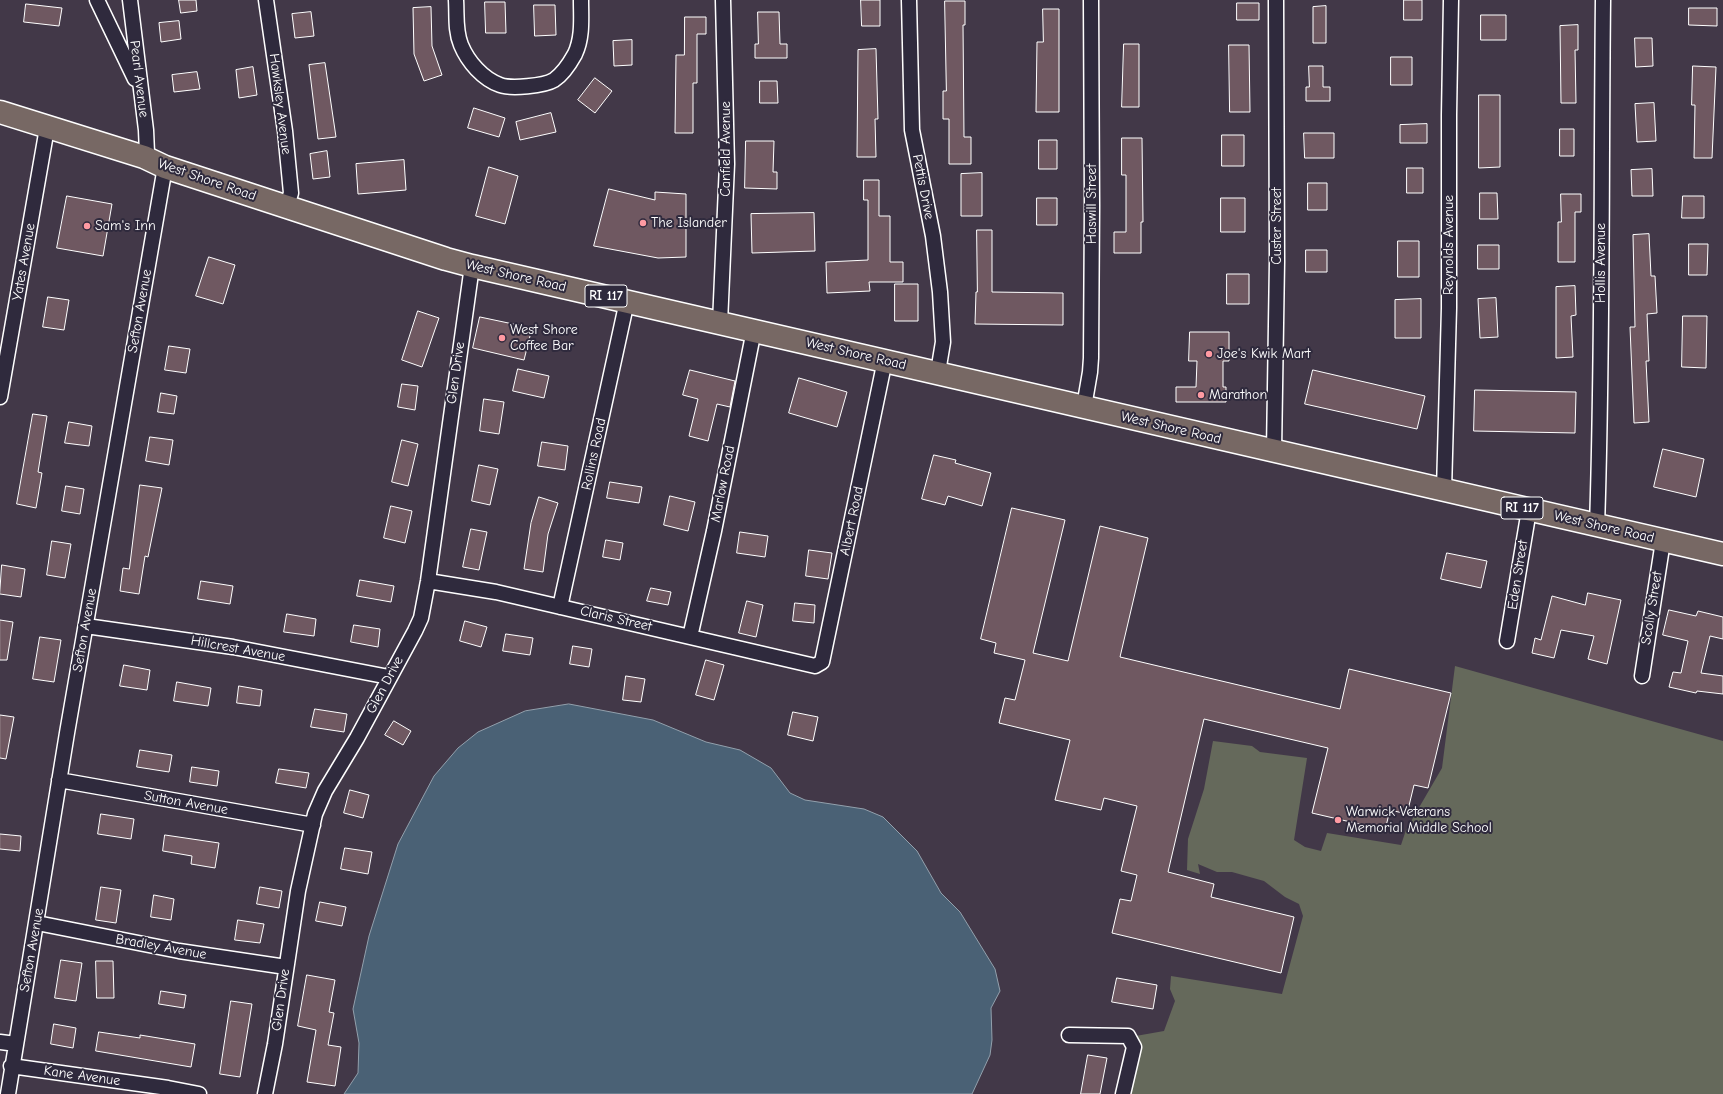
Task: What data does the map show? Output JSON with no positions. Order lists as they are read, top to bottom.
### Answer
{
  "streets": {
    "main road": ["West Shore Road", "RI 117"],
    "street": [
      "Pearl Avenue",
      "Hawksley Avenue",
      "Canfield Avenue",
      "Pettis Drive",
      "Haswill Street",
      "Custer Street",
      "Reynolds Avenue",
      "Yates Avenue",
      "Hollis Avenue",
      "Sefton Avenue",
      "Glen Drive",
      "Rollins Road",
      "Marlow Road",
      "Albert Road",
      "Eden Street",
      "Scolly Street",
      "Claris Street",
      "Hillcrest Avenue",
      "Sutton Avenue",
      "Bradley Avenue",
      "Kane Avenue"
    ]
  },
  "crossings": [
    ["Pearl Avenue", "West Shore Road"],
    ["Hawksley Avenue", "West Shore Road"],
    ["Canfield Avenue", "West Shore Road"],
    ["West Shore Road", "Pettis Drive"],
    ["West Shore Road", "Haswill Street"],
    ["West Shore Road", "Custer Street"],
    ["West Shore Road", "Reynolds Avenue"],
    ["West Shore Road", "Yates Avenue"],
    ["West Shore Road", "Hollis Avenue"],
    ["West Shore Road", "Sefton Avenue"],
    ["West Shore Road", "Glen Drive"],
    ["West Shore Road", "Rollins Road"],
    ["West Shore Road", "Marlow Road"],
    ["West Shore Road", "Albert Road"],
    ["West Shore Road", "Eden Street"],
    ["West Shore Road", "Scolly Street"],
    ["Sefton Avenue", "Hillcrest Avenue"],
    ["Sefton Avenue", "Sutton Avenue"],
    ["Sefton Avenue", "Bradley Avenue"],
    ["Sefton Avenue", "Kane Avenue"],
    ["Glen Drive", "Claris Street"],
    ["Glen Drive", "Hillcrest Avenue"],
    ["Glen Drive", "Sutton Avenue"],
    ["Glen Drive", "Bradley Avenue"],
    ["Rollins Road", "Claris Street"],
    ["Marlow Road", "Claris Street"],
    ["Albert Road", "Claris Street"]
  ],
  "places": [
    "The Islander",
    "Sam's Inn",
    "West Shore Coffee Bar",
    "Joe's Kwik Mart",
    "Marathon",
    "Warwick Veterans Memorial Middle School"
  ]
}
